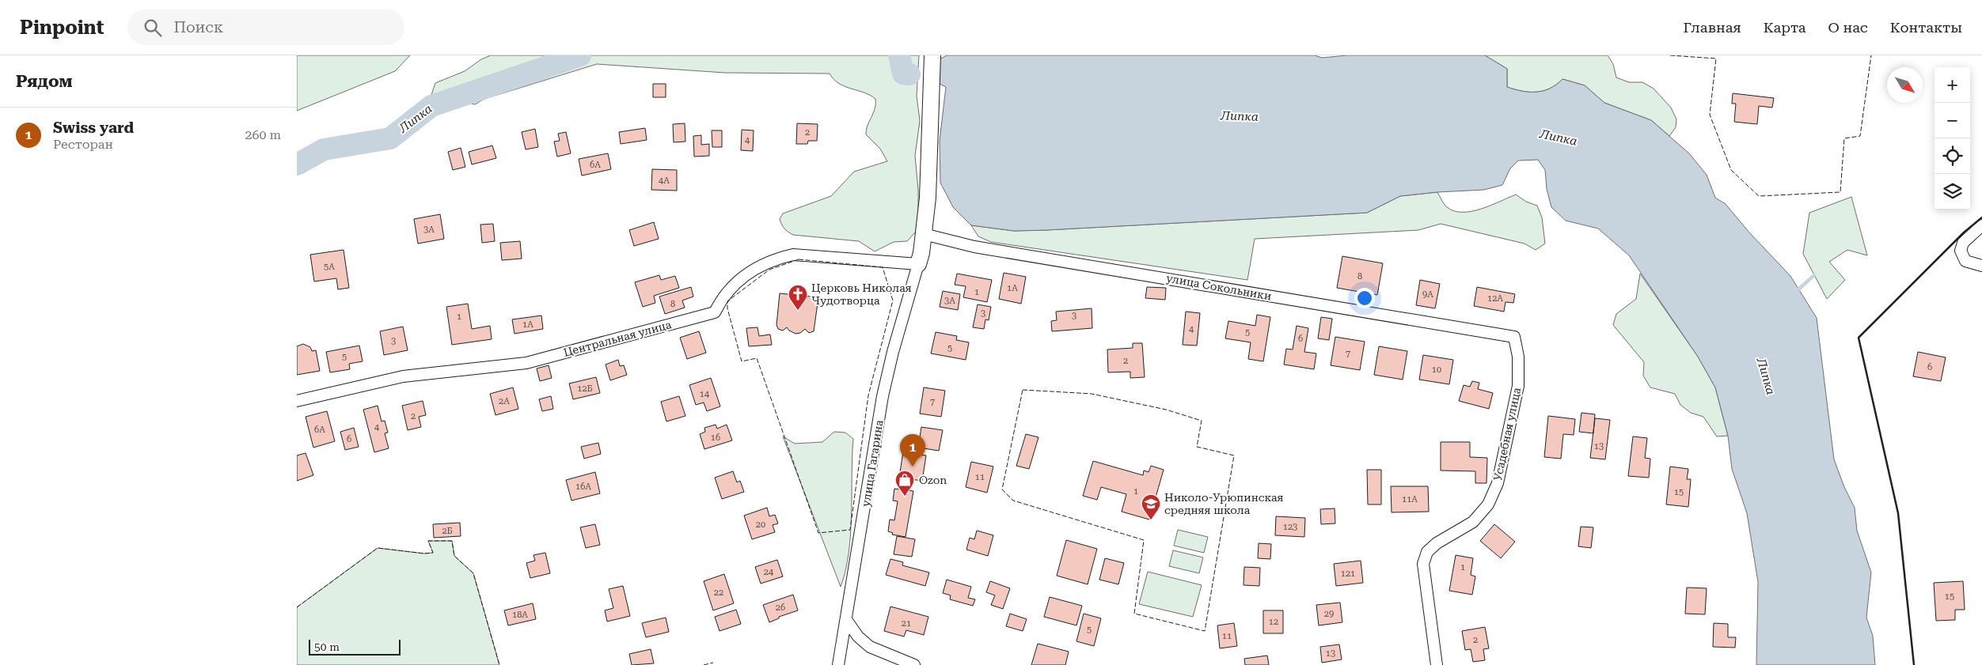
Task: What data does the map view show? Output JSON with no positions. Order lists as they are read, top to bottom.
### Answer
{
  "streets": {
    "street": [
      "улица Сокольники",
      "Центральная улица",
      "Усадебная улица",
      "улица Гагарина"
    ]
  },
  "crossings": [
    ["улица Сокольники", "Усадебная улица"],
    ["Центральная улица", "улица Гагарина"]
  ],
  "water": ["Липка"],
  "places": {
    "church": ["Церковь Николая Чудотворца"],
    "shop": ["Ozon"],
    "school or university": ["Николо-Урюпинская средняя школа"]
  },
  "house_numbers": [
    "2",
    "4",
    "6А",
    "4А",
    "3А",
    "5А",
    "8",
    "1А",
    "1",
    "9А",
    "12А",
    "3А",
    "8",
    "3",
    "3",
    "1",
    "1А",
    "4",
    "5",
    "6",
    "3",
    "5",
    "7",
    "5",
    "2",
    "6",
    "10",
    "12Б",
    "14",
    "2А",
    "7",
    "2",
    "4",
    "6А",
    "16",
    "6",
    "13",
    "11",
    "16А",
    "1",
    "15",
    "11А",
    "20",
    "123",
    "2Б",
    "1",
    "24",
    "121",
    "22",
    "15",
    "26",
    "29",
    "18А",
    "12",
    "21",
    "5",
    "11",
    "2",
    "13"
  ],
  "scale_bar": "50 m",
  "north": "bottom right",
  "page": {
    "header": "Pinpoint",
    "search": "Поиск",
    "nav": [
      "Главная",
      "Карта",
      "О нас",
      "Контакты"
    ],
    "heading": "Рядом",
    "map_buttons": ["+", "−"],
    "list": [
      {
        "mark": "1",
        "name": "Swiss yard",
        "note": "Ресторан",
        "value": "260 m"
      }
    ],
    "pins": "1",
    "scale": "50 m"
  }
}
